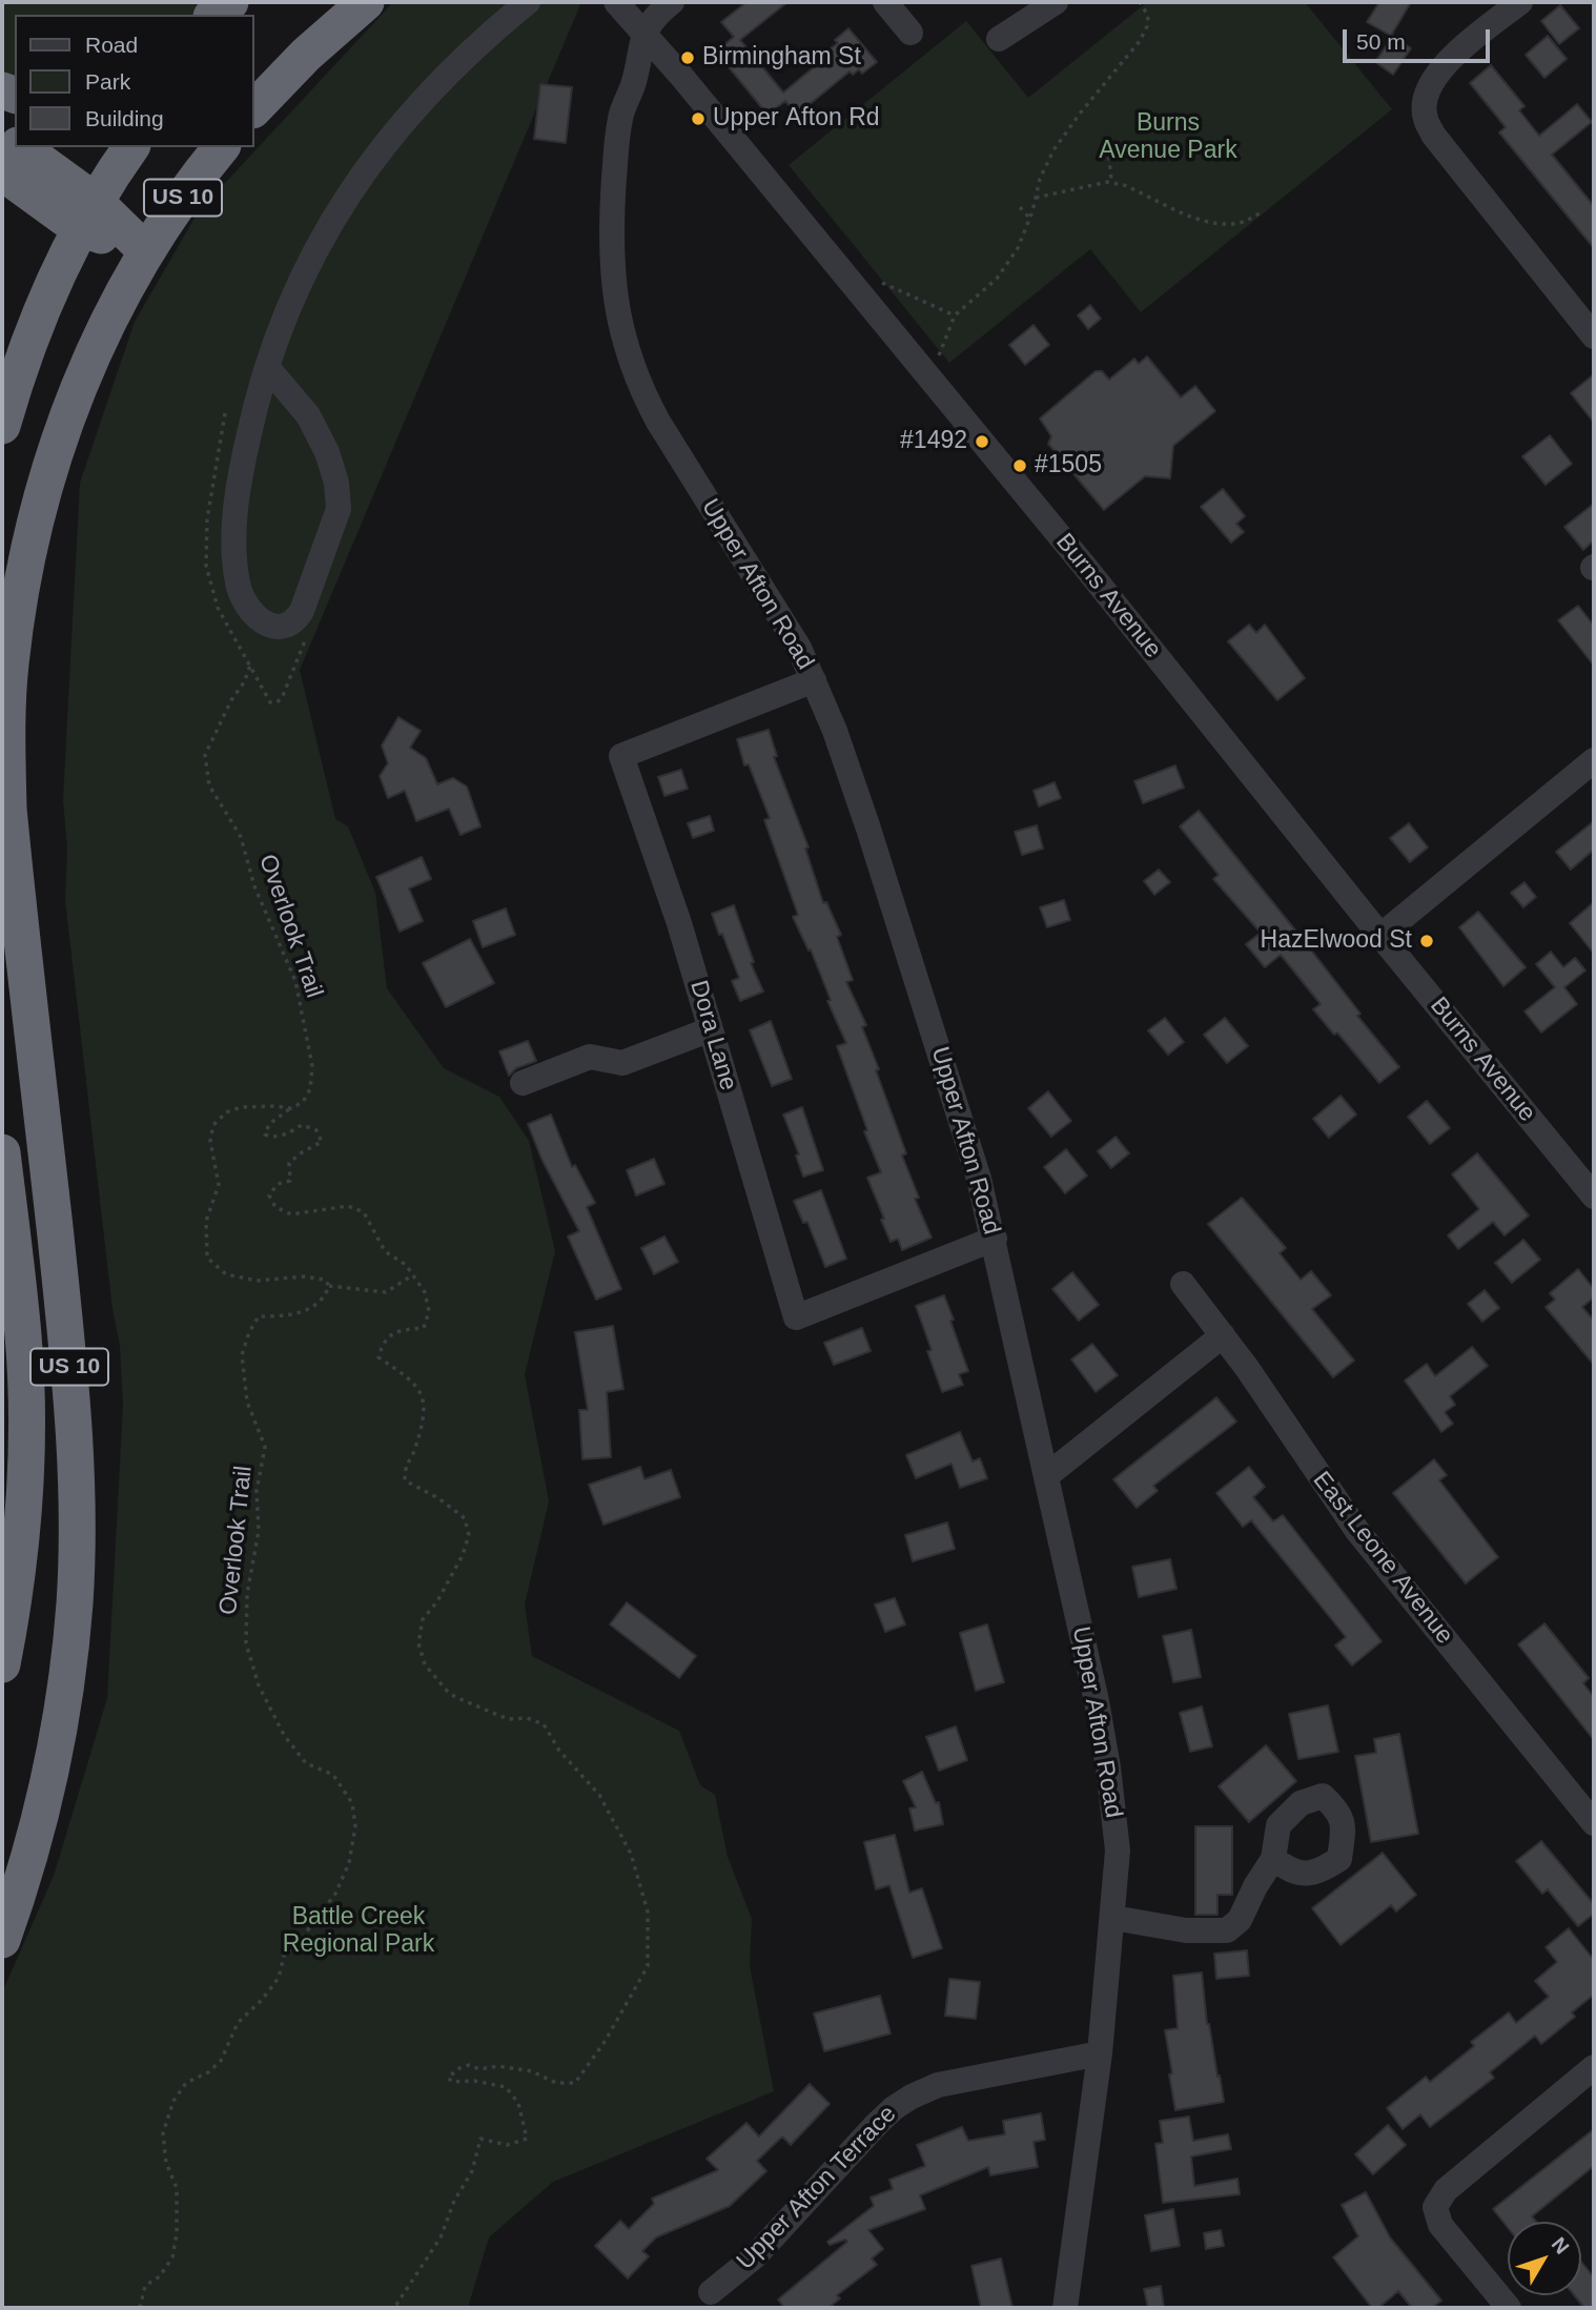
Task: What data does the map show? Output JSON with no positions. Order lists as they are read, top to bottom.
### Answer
{
  "streets": {
    "highway": ["US 10"],
    "street": [
      "Upper Afton Road",
      "Burns Avenue",
      "Dora Lane",
      "East Leone Avenue",
      "Upper Afton Terrace"
    ],
    "path": ["Overlook Trail"]
  },
  "crossings": [
    ["Upper Afton Road", "Burns Avenue"],
    ["Upper Afton Road", "Dora Lane"],
    ["Upper Afton Road", "Upper Afton Terrace"]
  ],
  "parks": ["Burns Avenue Park", "Battle Creek Regional Park"],
  "places": [
    "Birmingham St",
    "Upper Afton Rd",
    "#1492",
    "#1505",
    "HazElwood St"
  ],
  "legend": ["Road", "Park", "Building"],
  "scale_bar": "50 m",
  "north": "top right"
}
